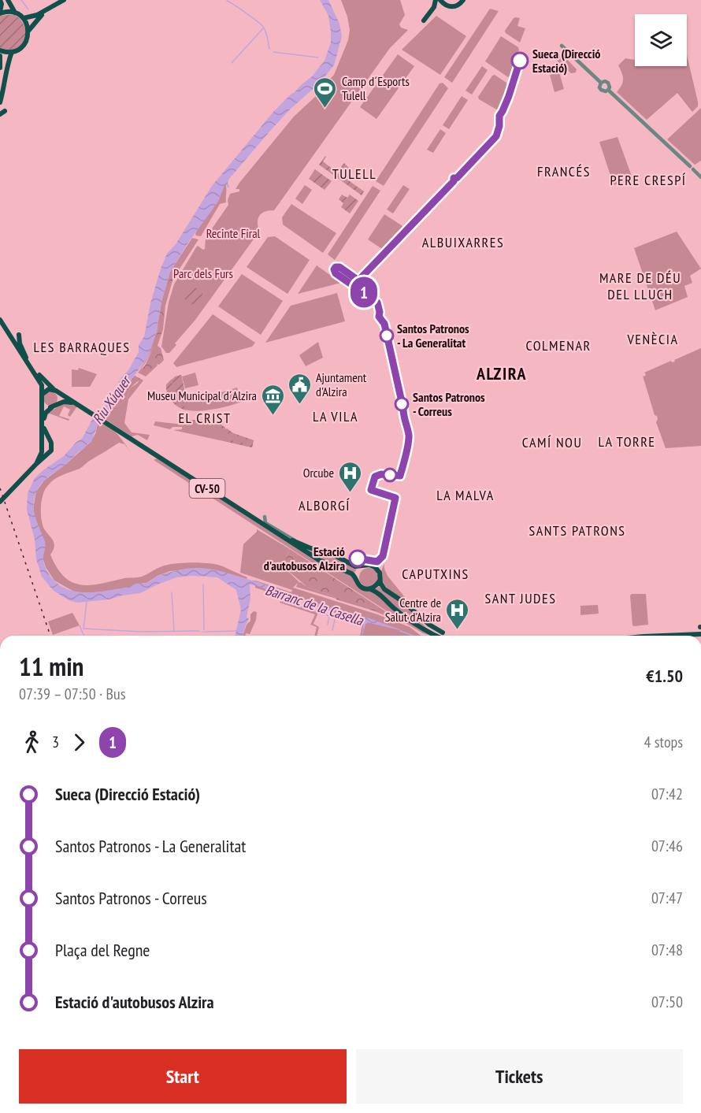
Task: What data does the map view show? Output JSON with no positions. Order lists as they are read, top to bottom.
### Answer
{
  "streets": {
    "main road": ["CV-50"]
  },
  "districts": [
    "FRANCÉS",
    "TULELL",
    "PERE CRESPÍ",
    "ALBUIXARRES",
    "MARE DE DÉU DEL LLUCH",
    "VENÈCIA",
    "COLMENAR",
    "LES BARRAQUES",
    "ALZIRA",
    "LA VILA",
    "EL CRIST",
    "LA TORRE",
    "CAMÍ NOU",
    "LA MALVA",
    "ALBORGÍ",
    "SANTS PATRONS",
    "CAPUTXINS",
    "SANT JUDES"
  ],
  "water": ["Riu Xúquer", "Barranc de la Casella"],
  "parks": ["Recinte Firal", "Parc dels Furs"],
  "places": {
    "other": [
      "Sueca (Direcció Estació)",
      "Santos Patronos - La Generalitat",
      "Santos Patronos - Correus",
      "Estació d'autobusos Alzira"
    ],
    "sports": ["Camp d´Esports Tulell"],
    "public building": ["Ajuntament d'Alzira"],
    "museum": ["Museu Municipal d´Alzira"],
    "hospital": ["Orcube", "Centre de Salut d'Alzira"]
  },
  "lines": ["bus line 1"],
  "page": {
    "on_map": "1",
    "heading": ["11 min", "07:39 – 07:50 · Bus", "€1.50"],
    "legs": ["3", "1", "4 stops"],
    "list": [
      {
        "name": "Sueca (Direcció Estació)",
        "value": "07:42"
      },
      {
        "name": "Santos Patronos - La Generalitat",
        "value": "07:46"
      },
      {
        "name": "Santos Patronos - Correus",
        "value": "07:47"
      },
      {
        "name": "Plaça del Regne",
        "value": "07:48"
      },
      {
        "name": "Estació d'autobusos Alzira",
        "value": "07:50"
      }
    ],
    "buttons": ["Start", "Tickets"]
  }
}
